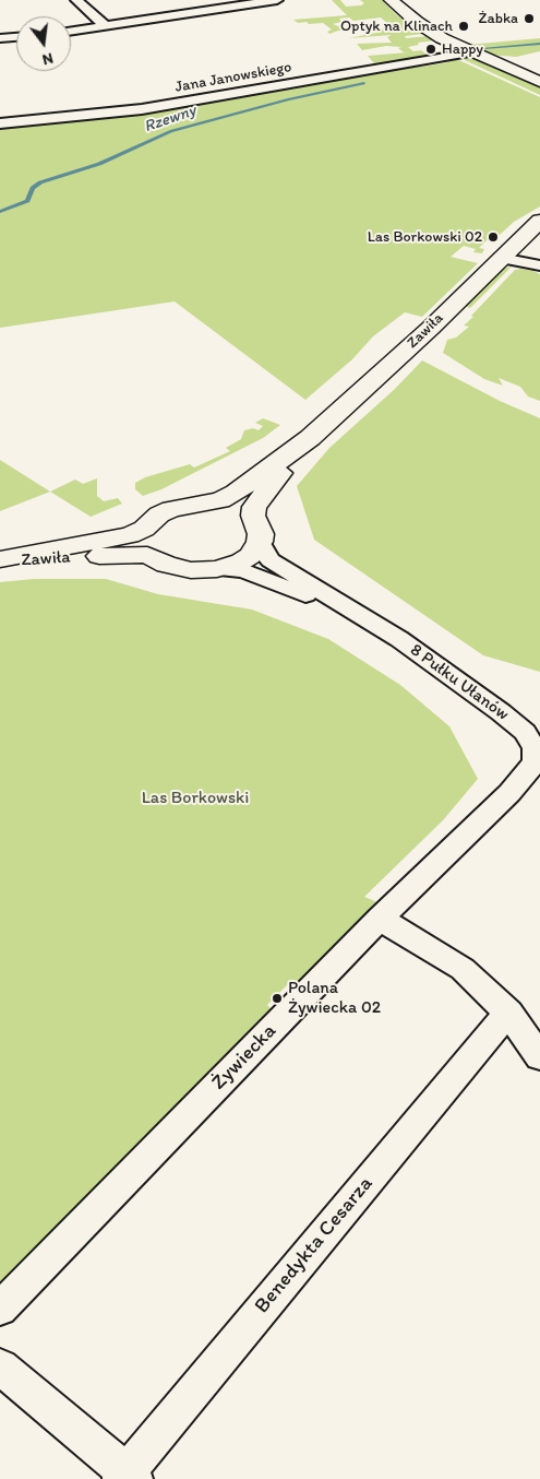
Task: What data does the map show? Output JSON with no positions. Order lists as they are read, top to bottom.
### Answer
{
  "streets": {
    "street": [
      "Jana Janowskiego",
      "Zawiła",
      "8 Pułku Ułanów",
      "Żywiecka",
      "Benedykta Cesarza"
    ]
  },
  "crossings": [
    ["Zawiła", "8 Pułku Ułanów"],
    ["8 Pułku Ułanów", "Żywiecka"]
  ],
  "water": ["Rzewny"],
  "parks": ["Las Borkowski"],
  "places": [
    "Żabka",
    "Optyk na Klinach",
    "Happy",
    "Las Borkowski 02",
    "Polana Żywiecka 02"
  ],
  "north": "bottom"
}
